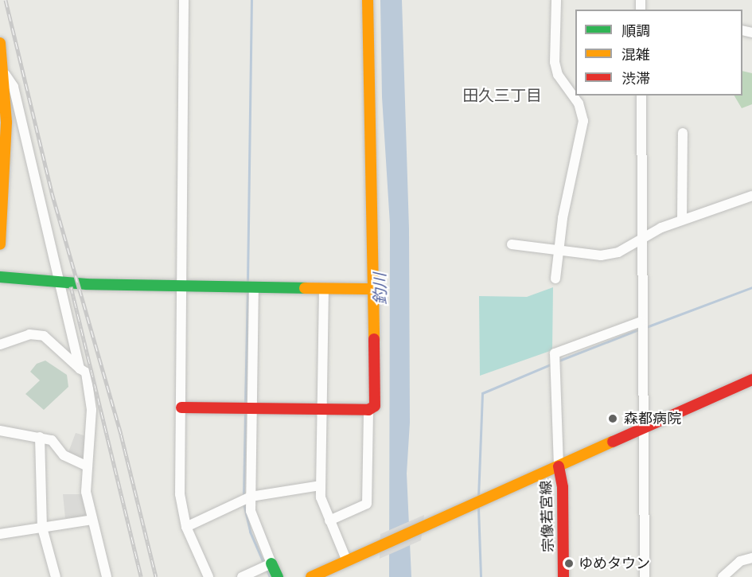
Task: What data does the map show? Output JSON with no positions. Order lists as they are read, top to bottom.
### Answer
{
  "streets": {
    "street": ["宗像若宮線"]
  },
  "districts": ["田久三丁目"],
  "water": ["釣川"],
  "places": ["森都病院", "ゆめタウン"],
  "legend": ["順調", "混雑", "渋滞"]
}
